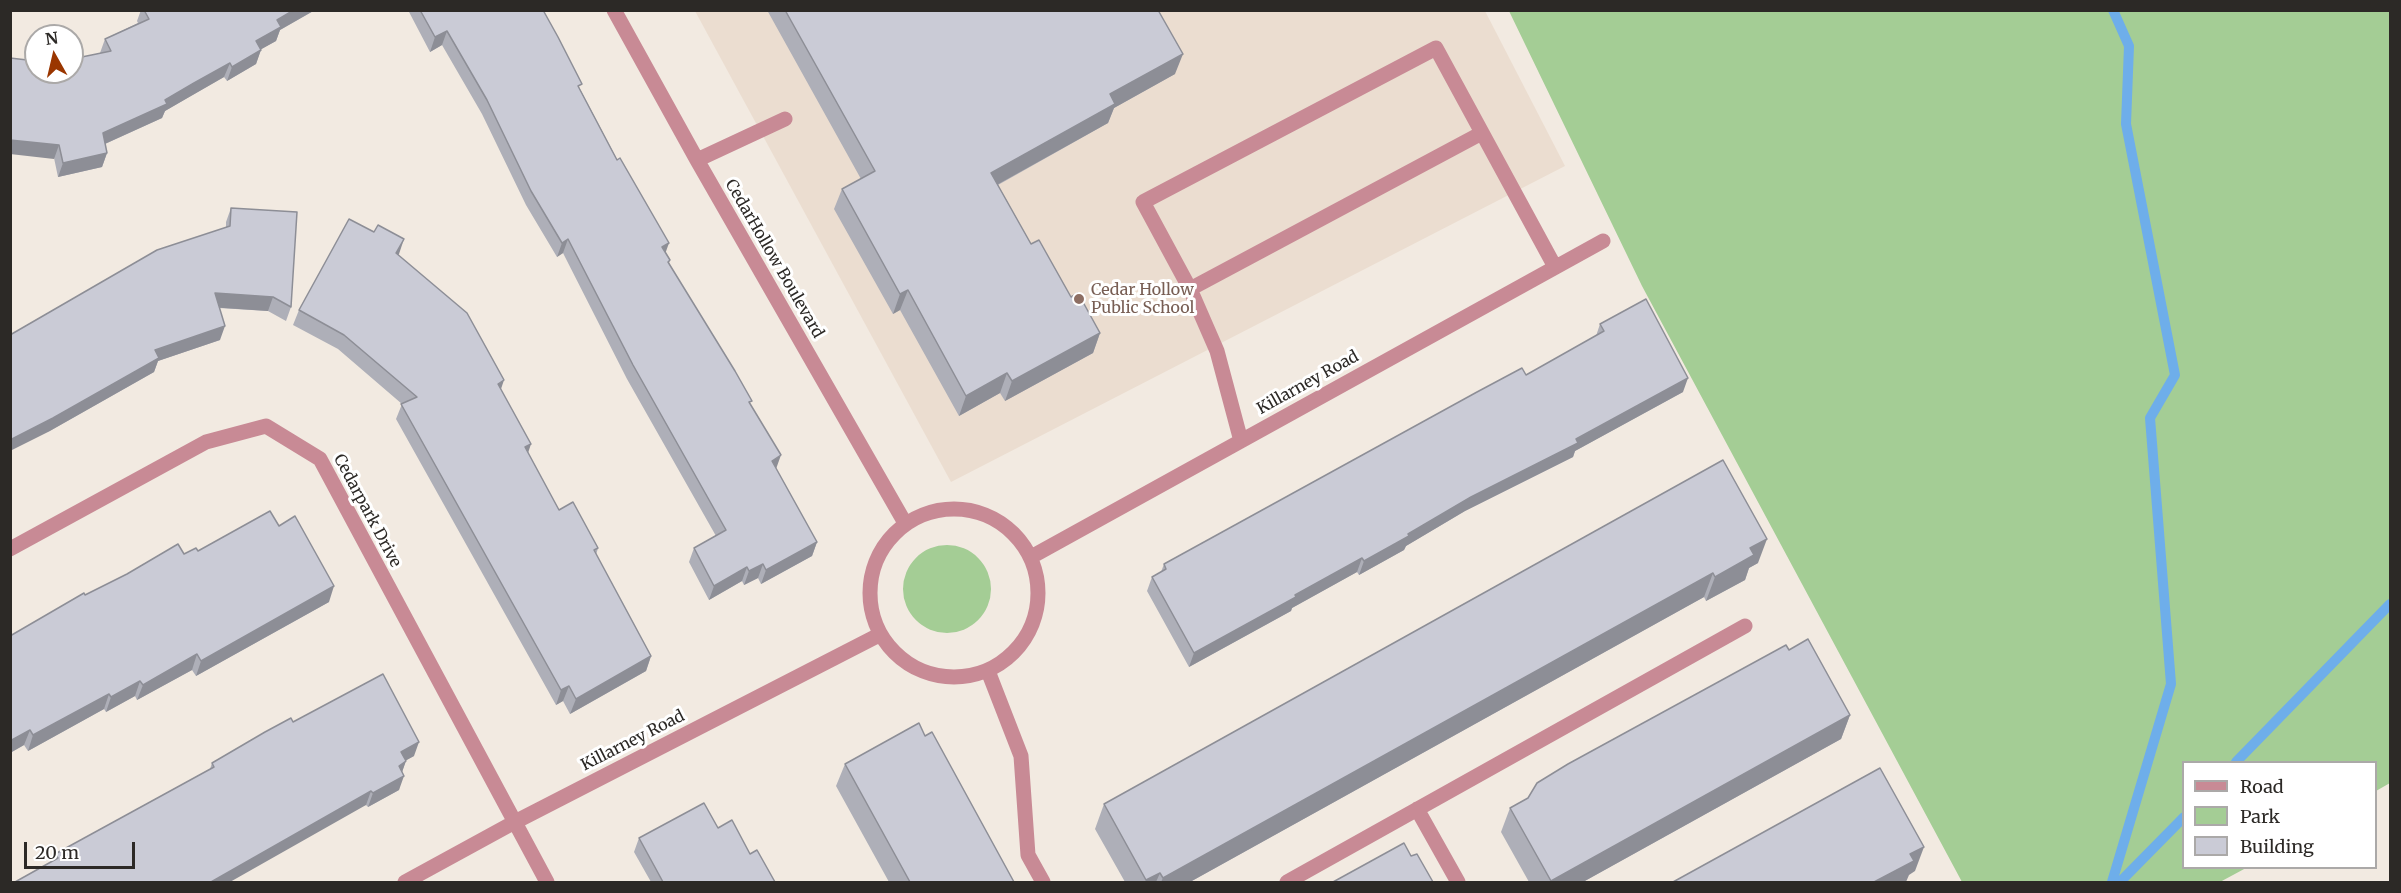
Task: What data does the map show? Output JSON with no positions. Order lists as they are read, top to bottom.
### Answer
{
  "streets": {
    "street": ["CedarHollow Boulevard", "Killarney Road", "Cedarpark Drive"]
  },
  "crossings": [
    ["CedarHollow Boulevard", "Killarney Road"],
    ["Killarney Road", "Cedarpark Drive"]
  ],
  "places": ["Cedar Hollow Public School"],
  "legend": ["Road", "Park", "Building"],
  "scale_bar": "20 m",
  "north": "top"
}
